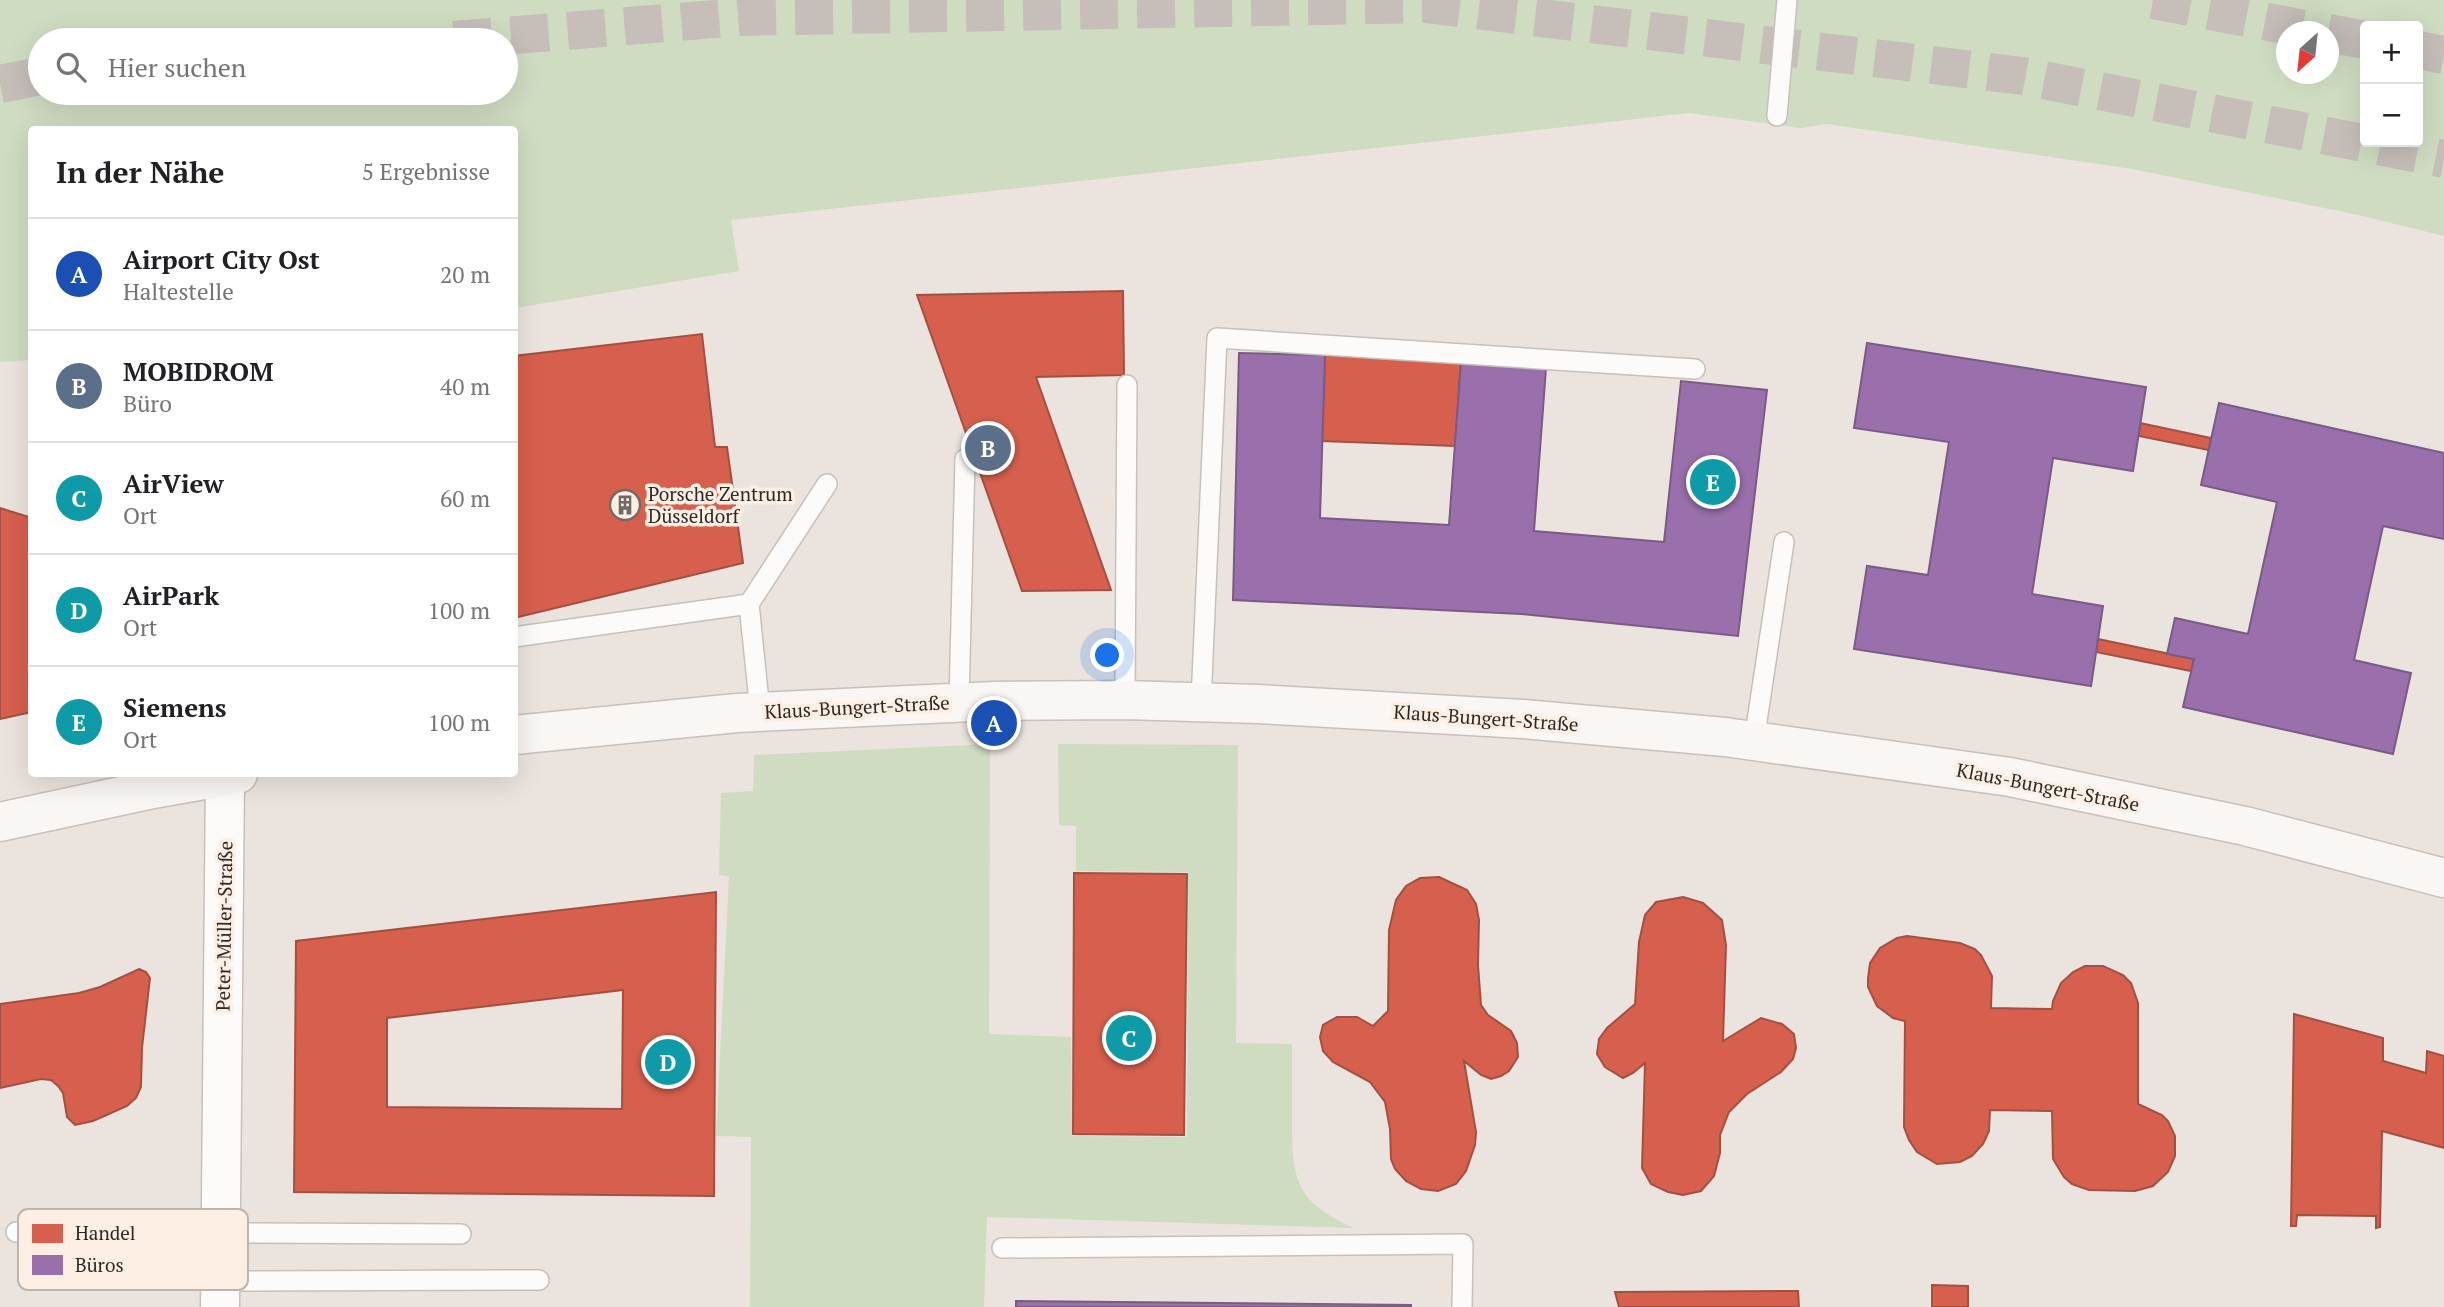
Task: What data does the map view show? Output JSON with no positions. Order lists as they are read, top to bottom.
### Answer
{
  "streets": {
    "street": ["Klaus-Bungert-Straße", "Peter-Müller-Straße"]
  },
  "places": {
    "building": ["Porsche Zentrum Düsseldorf"]
  },
  "legend": ["Handel", "Büros"],
  "north": "bottom left",
  "page": {
    "map_buttons": ["+", "−"],
    "search": "Hier suchen",
    "heading": ["In der Nähe", "5 Ergebnisse"],
    "list": [
      {
        "mark": "A",
        "name": "Airport City Ost",
        "note": "Haltestelle",
        "value": "20 m"
      },
      {
        "mark": "B",
        "name": "MOBIDROM",
        "note": "Büro",
        "value": "40 m"
      },
      {
        "mark": "C",
        "name": "AirView",
        "note": "Ort",
        "value": "60 m"
      },
      {
        "mark": "D",
        "name": "AirPark",
        "note": "Ort",
        "value": "100 m"
      },
      {
        "mark": "E",
        "name": "Siemens",
        "note": "Ort",
        "value": "100 m"
      }
    ],
    "pins": [
      "B",
      "E",
      "A",
      "C",
      "D"
    ]
  }
}
